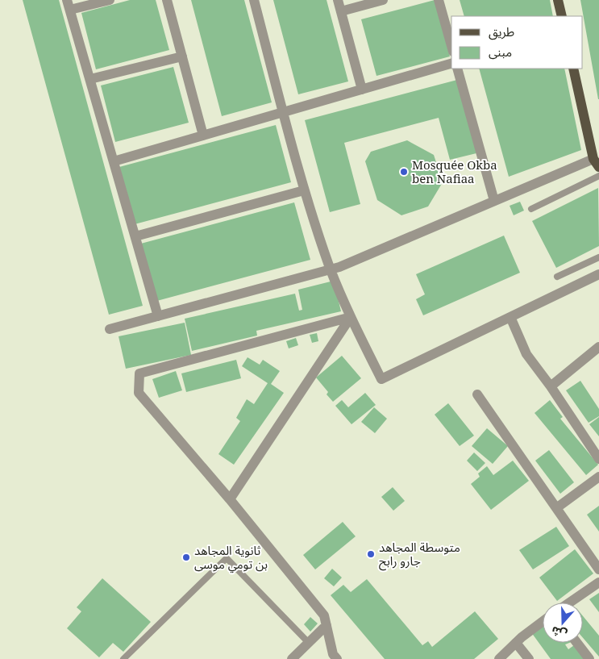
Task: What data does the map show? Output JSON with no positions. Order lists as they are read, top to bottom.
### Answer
{
  "places": ["Mosquée Okba ben Nafiaa", "متوسطة المجاهد جارو رابح", "ثانوية المجاهد بن تومي موسى"],
  "legend": ["طريق", "مبنى"],
  "north": "bottom"
}
